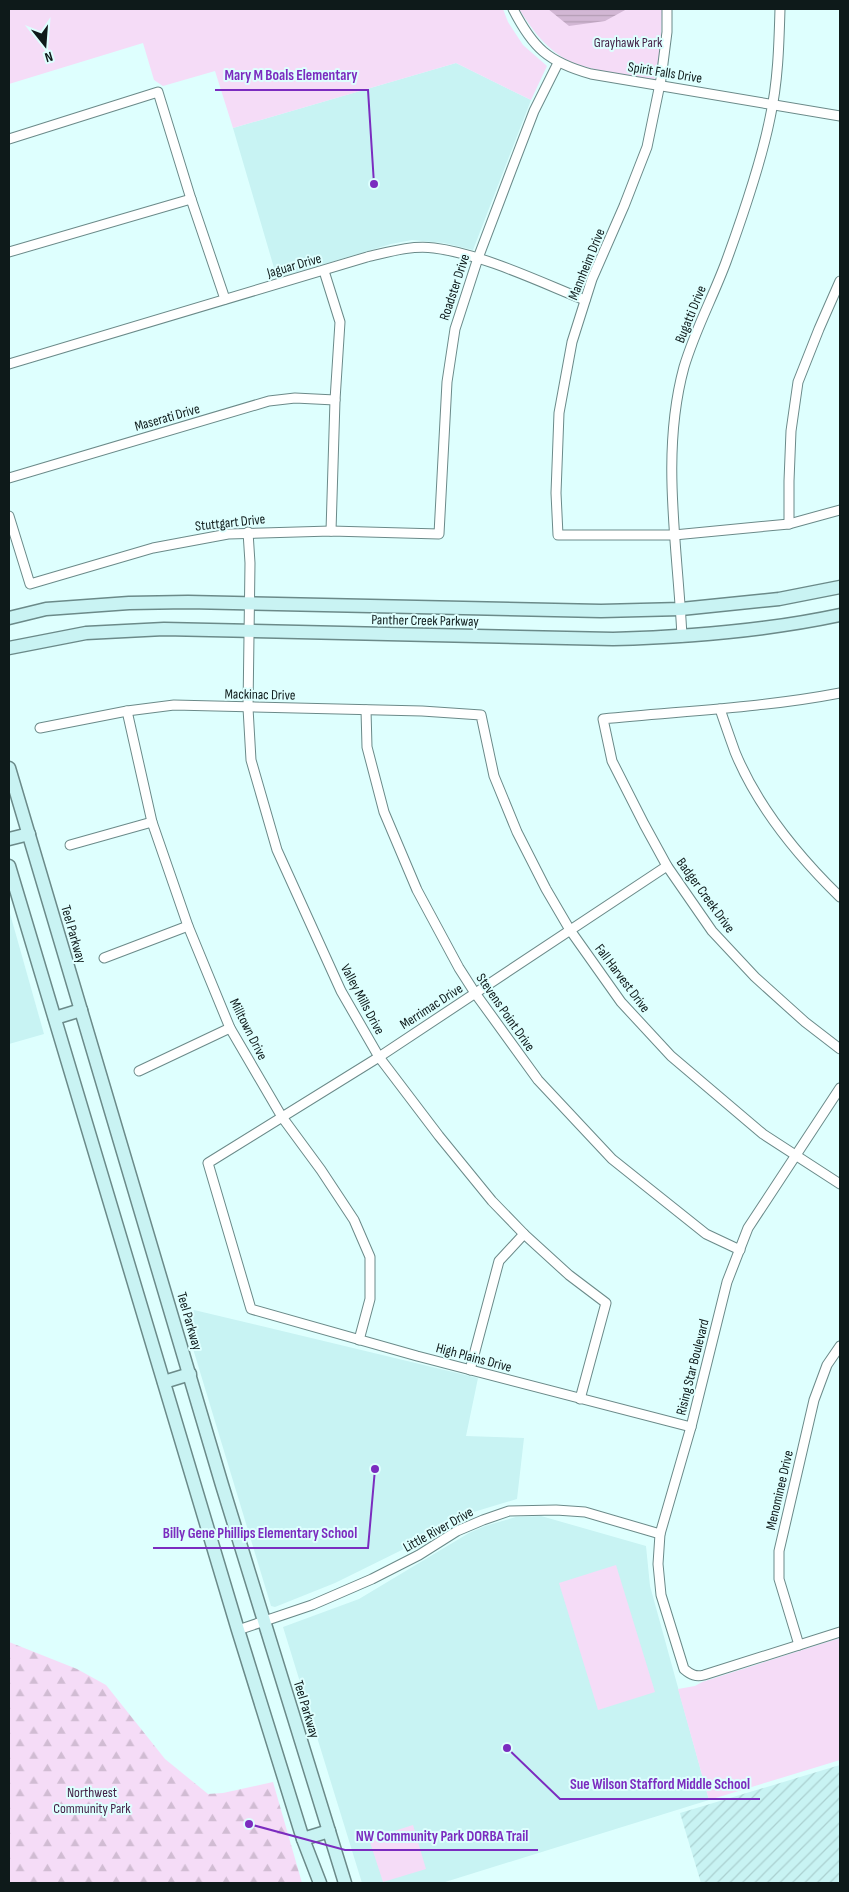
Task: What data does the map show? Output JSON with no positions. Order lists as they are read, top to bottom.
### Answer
{
  "streets": {
    "main road": ["Panther Creek Parkway", "Teel Parkway"],
    "street": [
      "Spirit Falls Drive",
      "Mannheim Drive",
      "Jaguar Drive",
      "Roadster Drive",
      "Bugatti Drive",
      "Maserati Drive",
      "Stuttgart Drive",
      "Mackinac Drive",
      "Badger Creek Drive",
      "Fall Harvest Drive",
      "Valley Mills Drive",
      "Merrimac Drive",
      "Stevens Point Drive",
      "Milltown Drive",
      "High Plains Drive",
      "Rising Star Boulevard",
      "Menominee Drive",
      "Little River Drive"
    ]
  },
  "crossings": [
    ["Spirit Falls Drive", "Mannheim Drive"],
    ["Spirit Falls Drive", "Roadster Drive"],
    ["Spirit Falls Drive", "Bugatti Drive"],
    ["Mannheim Drive", "Jaguar Drive"],
    ["Mannheim Drive", "Bugatti Drive"],
    ["Jaguar Drive", "Roadster Drive"],
    ["Roadster Drive", "Stuttgart Drive"],
    ["Bugatti Drive", "Panther Creek Parkway"],
    ["Stuttgart Drive", "Valley Mills Drive"],
    ["Panther Creek Parkway", "Valley Mills Drive"],
    ["Mackinac Drive", "Fall Harvest Drive"],
    ["Mackinac Drive", "Valley Mills Drive"],
    ["Mackinac Drive", "Stevens Point Drive"],
    ["Mackinac Drive", "Milltown Drive"],
    ["Badger Creek Drive", "Merrimac Drive"],
    ["Teel Parkway", "Little River Drive"],
    ["Fall Harvest Drive", "Merrimac Drive"],
    ["Fall Harvest Drive", "Rising Star Boulevard"],
    ["Valley Mills Drive", "Merrimac Drive"],
    ["Valley Mills Drive", "High Plains Drive"],
    ["Merrimac Drive", "Stevens Point Drive"],
    ["Merrimac Drive", "Milltown Drive"],
    ["Merrimac Drive", "High Plains Drive"],
    ["Stevens Point Drive", "Rising Star Boulevard"],
    ["Milltown Drive", "High Plains Drive"],
    ["High Plains Drive", "Rising Star Boulevard"],
    ["Rising Star Boulevard", "Menominee Drive"],
    ["Rising Star Boulevard", "Little River Drive"]
  ],
  "parks": ["Grayhawk Park", "Northwest Community Park"],
  "places": [
    "Mary M Boals Elementary",
    "Billy Gene Phillips Elementary School",
    "Sue Wilson Stafford Middle School",
    "NW Community Park DORBA Trail"
  ],
  "north": "bottom"
}
